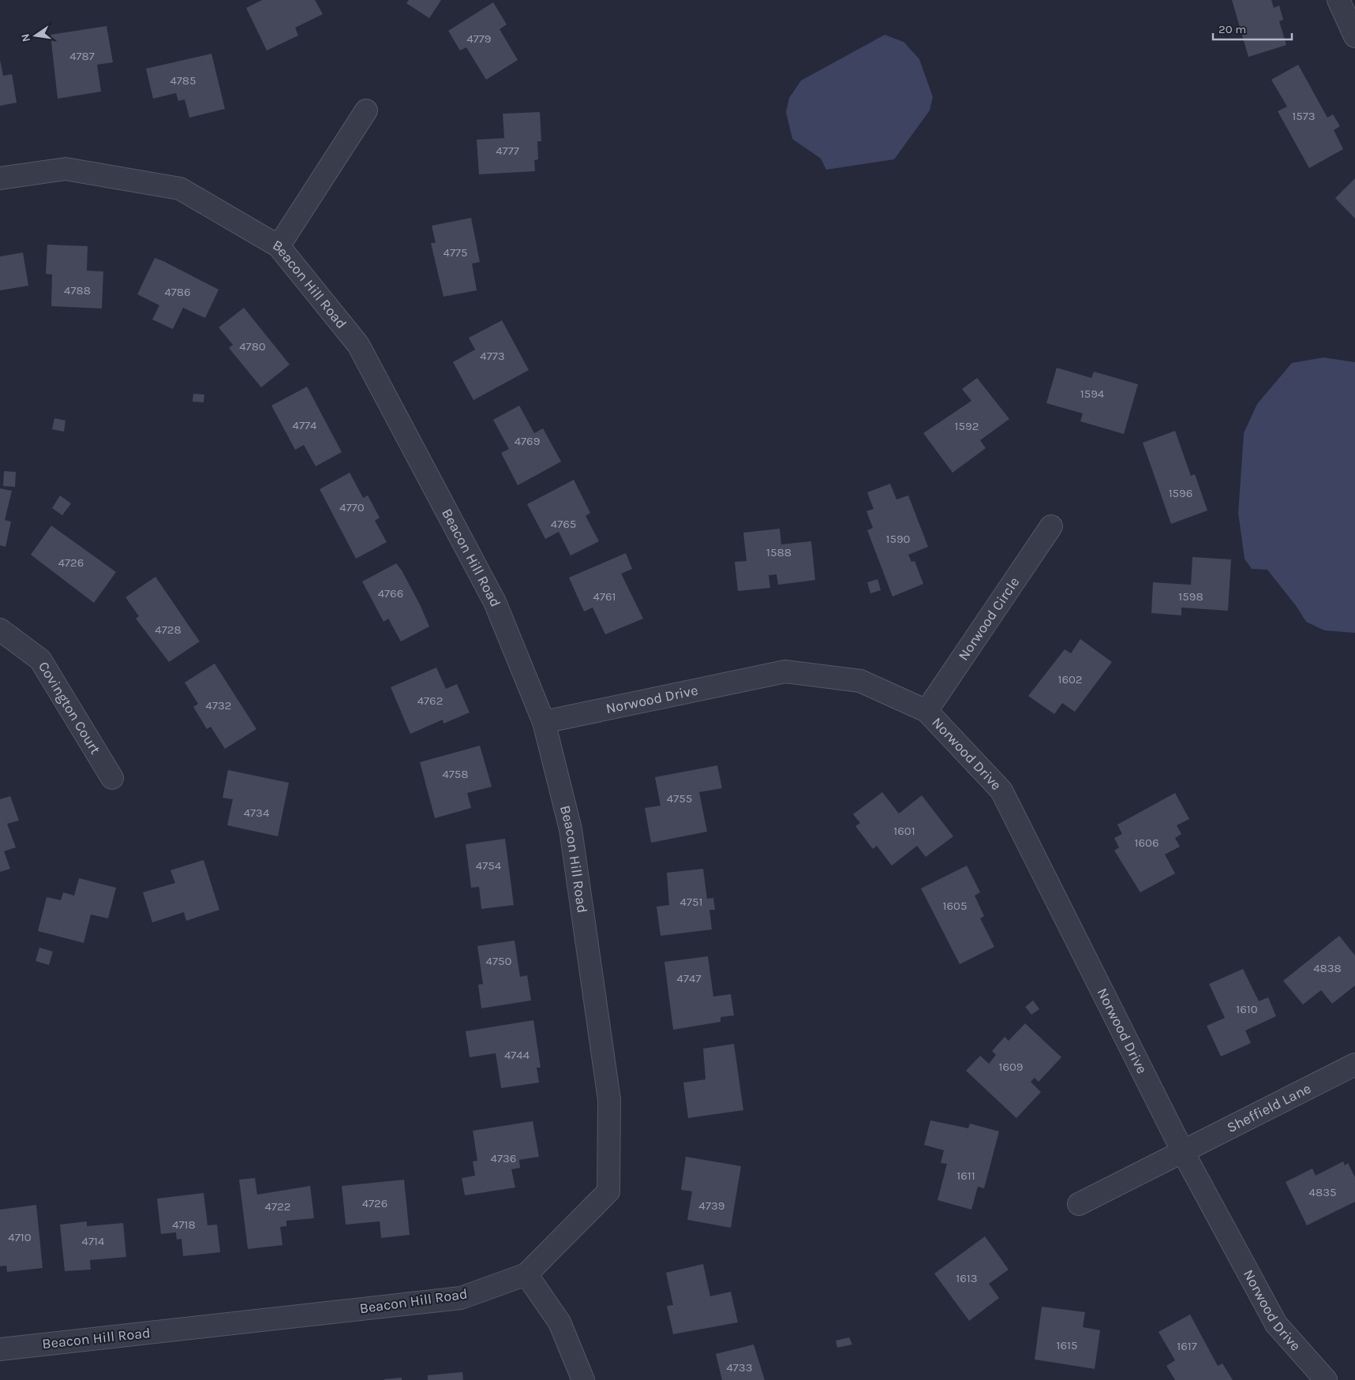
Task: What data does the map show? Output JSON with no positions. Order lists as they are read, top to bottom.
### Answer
{
  "streets": {
    "street": [
      "Beacon Hill Road",
      "Norwood Circle",
      "Norwood Drive",
      "Covington Court",
      "Sheffield Lane"
    ]
  },
  "crossings": [
    ["Beacon Hill Road", "Norwood Drive"],
    ["Norwood Circle", "Norwood Drive"],
    ["Norwood Drive", "Sheffield Lane"]
  ],
  "house_numbers": [
    "4779",
    "4787",
    "4785",
    "1573",
    "4777",
    "4775",
    "4788",
    "4786",
    "4780",
    "4773",
    "1594",
    "4774",
    "1592",
    "4769",
    "1596",
    "4770",
    "4765",
    "1590",
    "1588",
    "4726",
    "4766",
    "4761",
    "1598",
    "4728",
    "1602",
    "4762",
    "4732",
    "4758",
    "4755",
    "4734",
    "1601",
    "1606",
    "4754",
    "4751",
    "1605",
    "4750",
    "4838",
    "4747",
    "1610",
    "4744",
    "1609",
    "4736",
    "1611",
    "4835",
    "4726",
    "4739",
    "4722",
    "4718",
    "4710",
    "4714",
    "1613",
    "1615",
    "1617",
    "4733"
  ],
  "scale_bar": "20 m",
  "north": "left"
}
